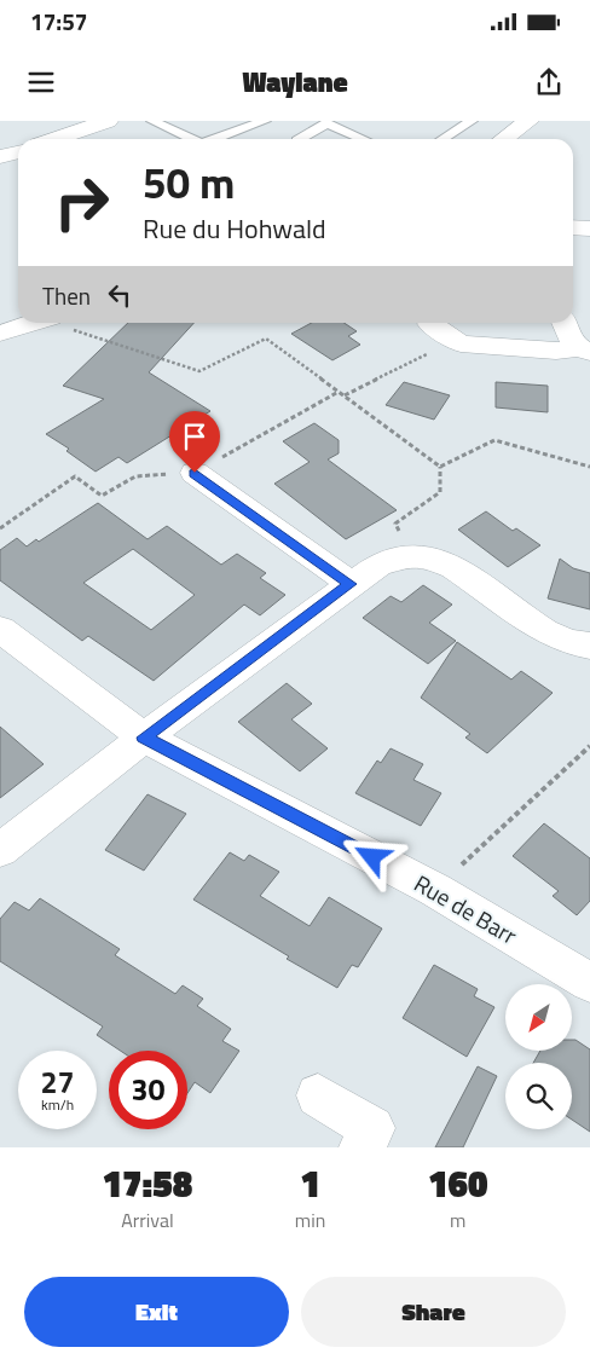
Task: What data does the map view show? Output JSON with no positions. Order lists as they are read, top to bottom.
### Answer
{
  "streets": {
    "street": ["Rue de Barr"]
  },
  "north": "bottom left",
  "page": {
    "status": "17:57",
    "header": "Waylane",
    "turn": ["50 m", "Rue du Hohwald"],
    "then": "Then",
    "speed": "27 km/h",
    "limit": "30",
    "eta": [
      "17:58",
      "Arrival",
      "1",
      "min",
      "160",
      "m"
    ],
    "buttons": ["Exit", "Share"]
  }
}
